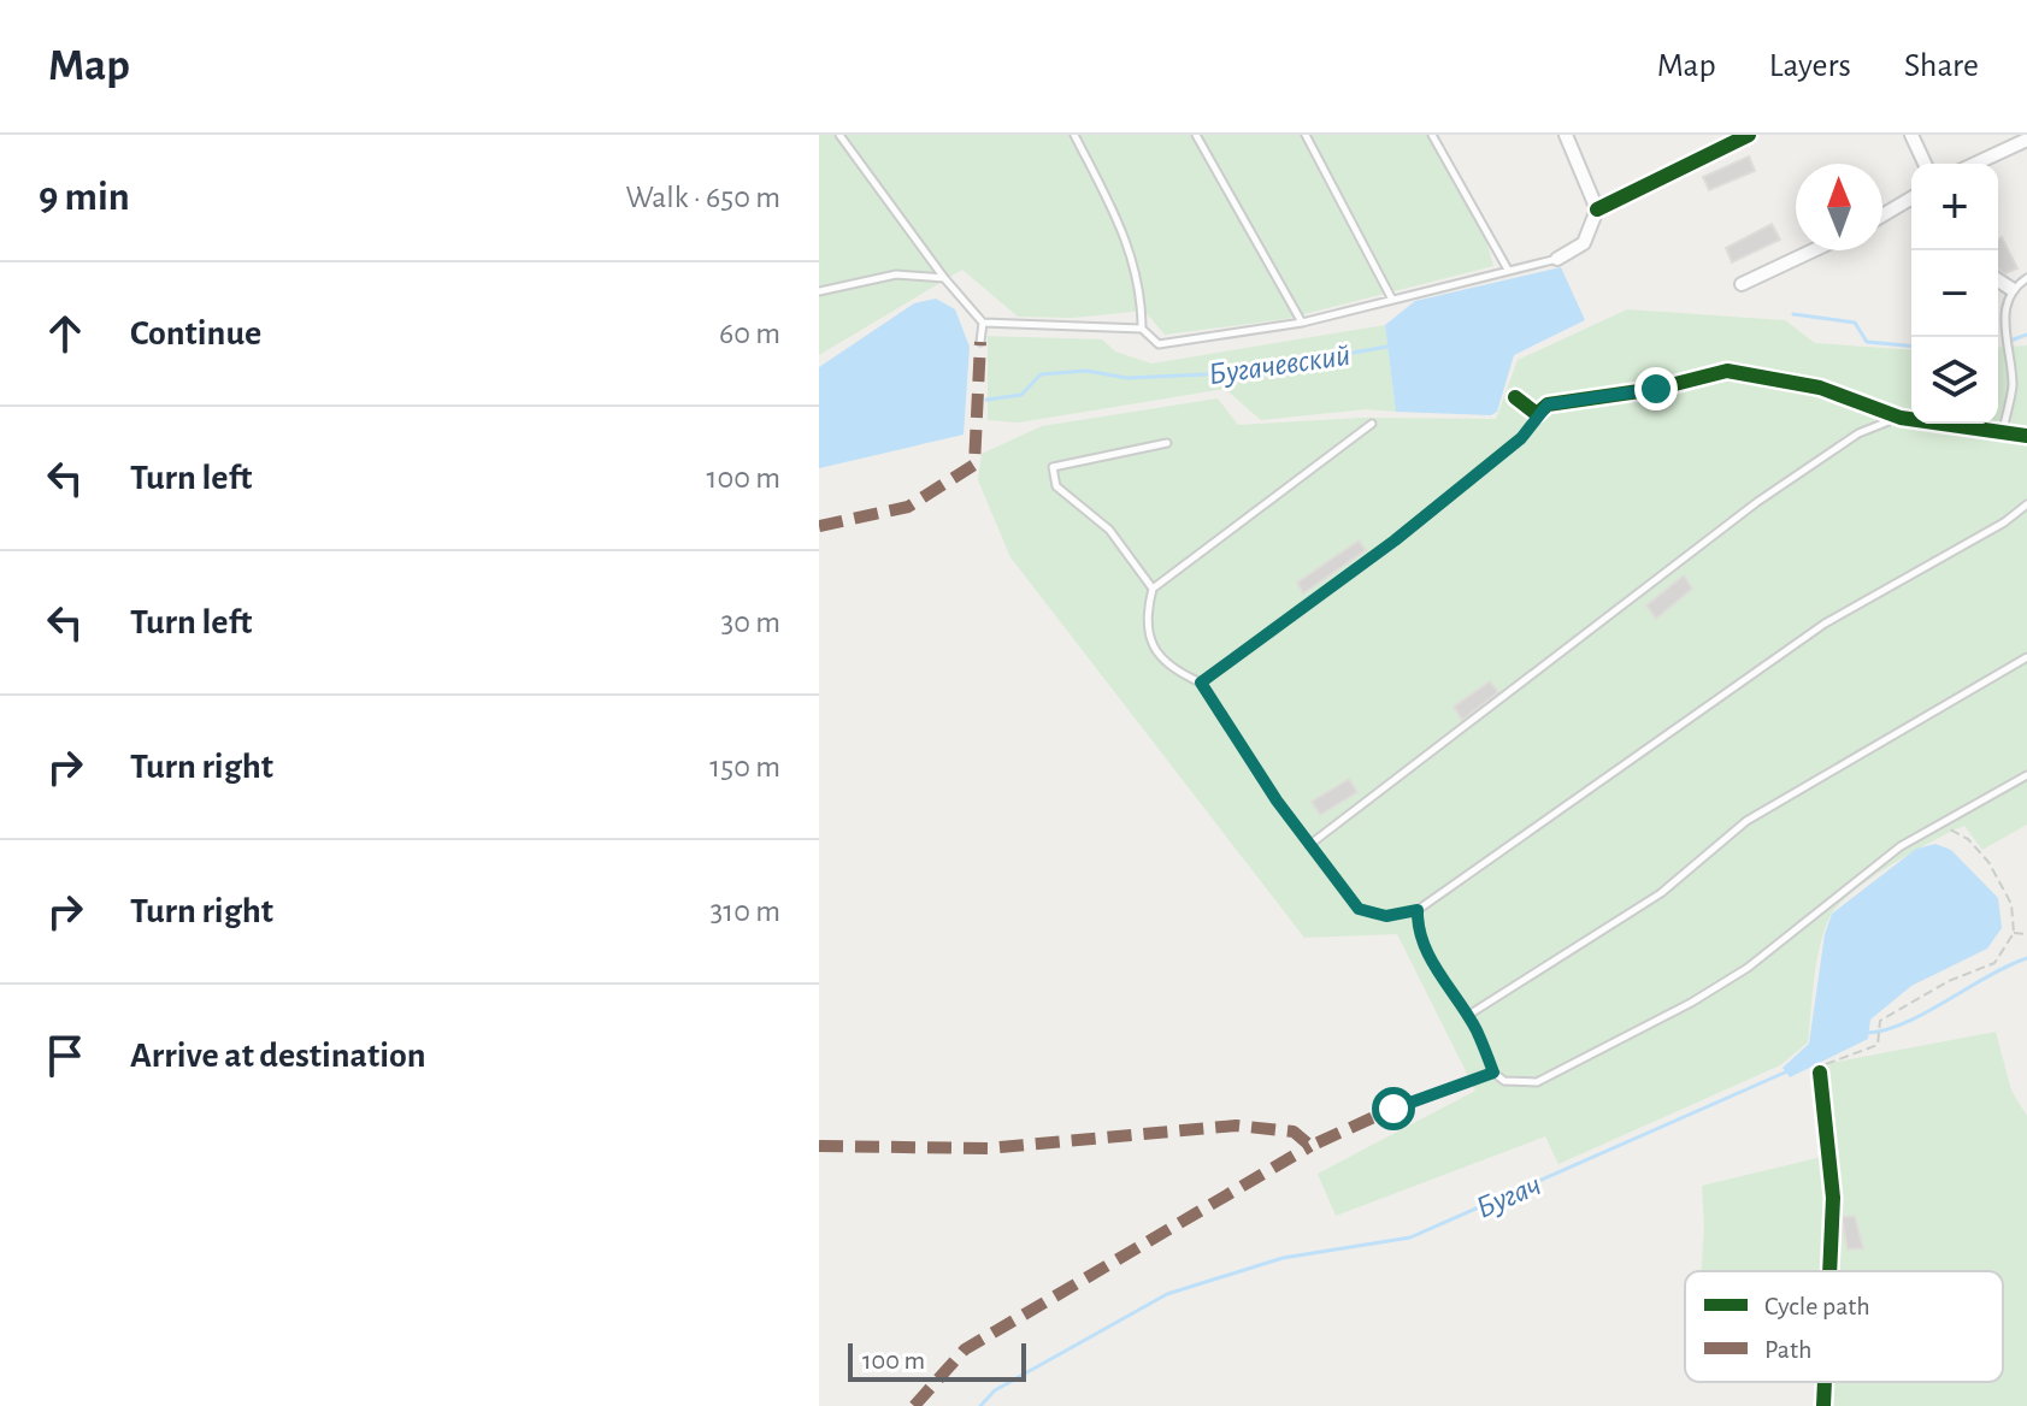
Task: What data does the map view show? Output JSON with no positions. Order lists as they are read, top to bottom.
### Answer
{
  "water": ["Бугачевский", "Бугач"],
  "legend": ["Cycle path", "Path"],
  "scale_bar": "100 m",
  "north": "top",
  "page": {
    "header": "Map",
    "nav": ["Map", "Layers", "Share"],
    "heading": ["9 min", "Walk · 650 m"],
    "map_buttons": ["+", "−"],
    "list": [
      ["Continue", "60 m"],
      ["Turn left", "100 m"],
      ["Turn left", "30 m"],
      ["Turn right", "150 m"],
      ["Turn right", "310 m"],
      "Arrive at destination"
    ],
    "scale": "100 m"
  }
}
